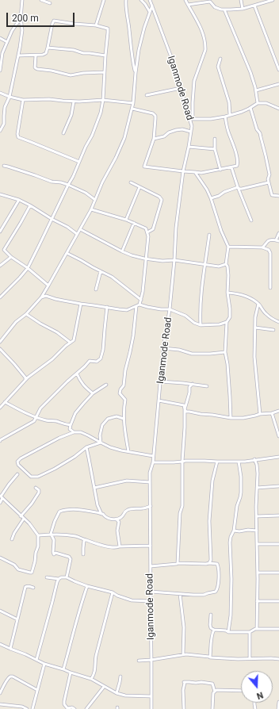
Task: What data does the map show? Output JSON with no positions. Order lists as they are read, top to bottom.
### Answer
{
  "streets": {
    "street": ["Iganmode Road"]
  },
  "scale_bar": "200 m",
  "north": "bottom"
}
